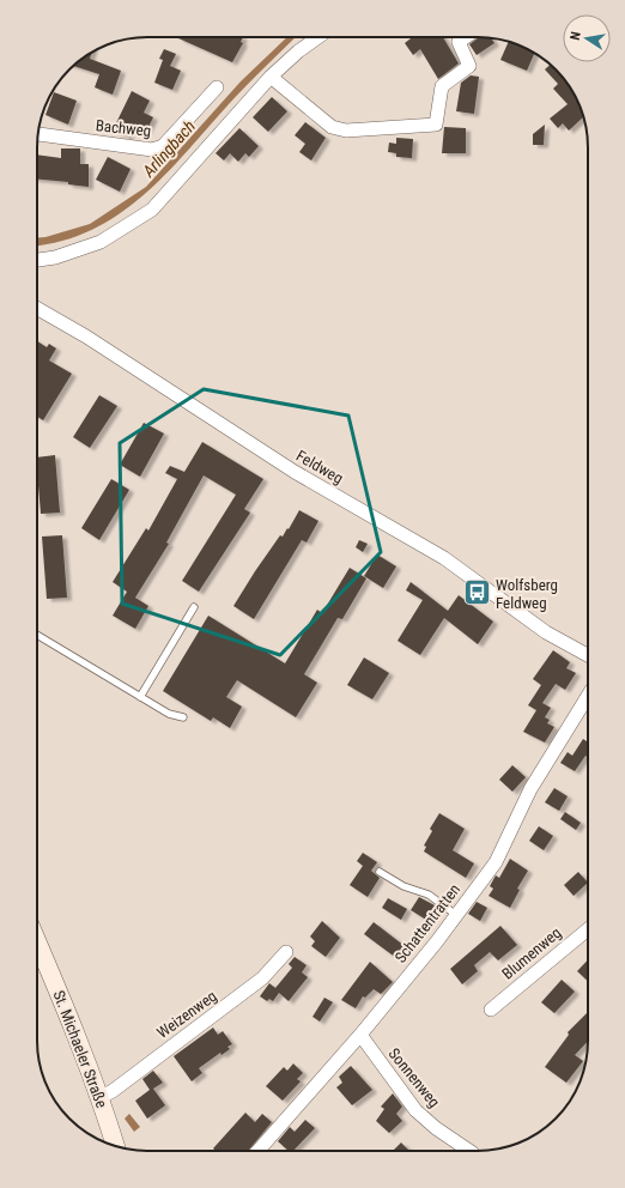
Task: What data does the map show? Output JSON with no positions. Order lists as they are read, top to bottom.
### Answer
{
  "streets": {
    "main road": ["St. Michaeler Straße"],
    "street": [
      "Bachweg",
      "Feldweg",
      "Schattentratten",
      "Blumenweg",
      "Weizenweg",
      "Sonnenweg"
    ]
  },
  "crossings": [
    ["Schattentratten", "Sonnenweg"],
    ["Weizenweg", "St. Michaeler Straße"]
  ],
  "water": ["Arlingbach"],
  "places": {
    "bus stop": ["Wolfsberg Feldweg"]
  },
  "north": "left"
}
